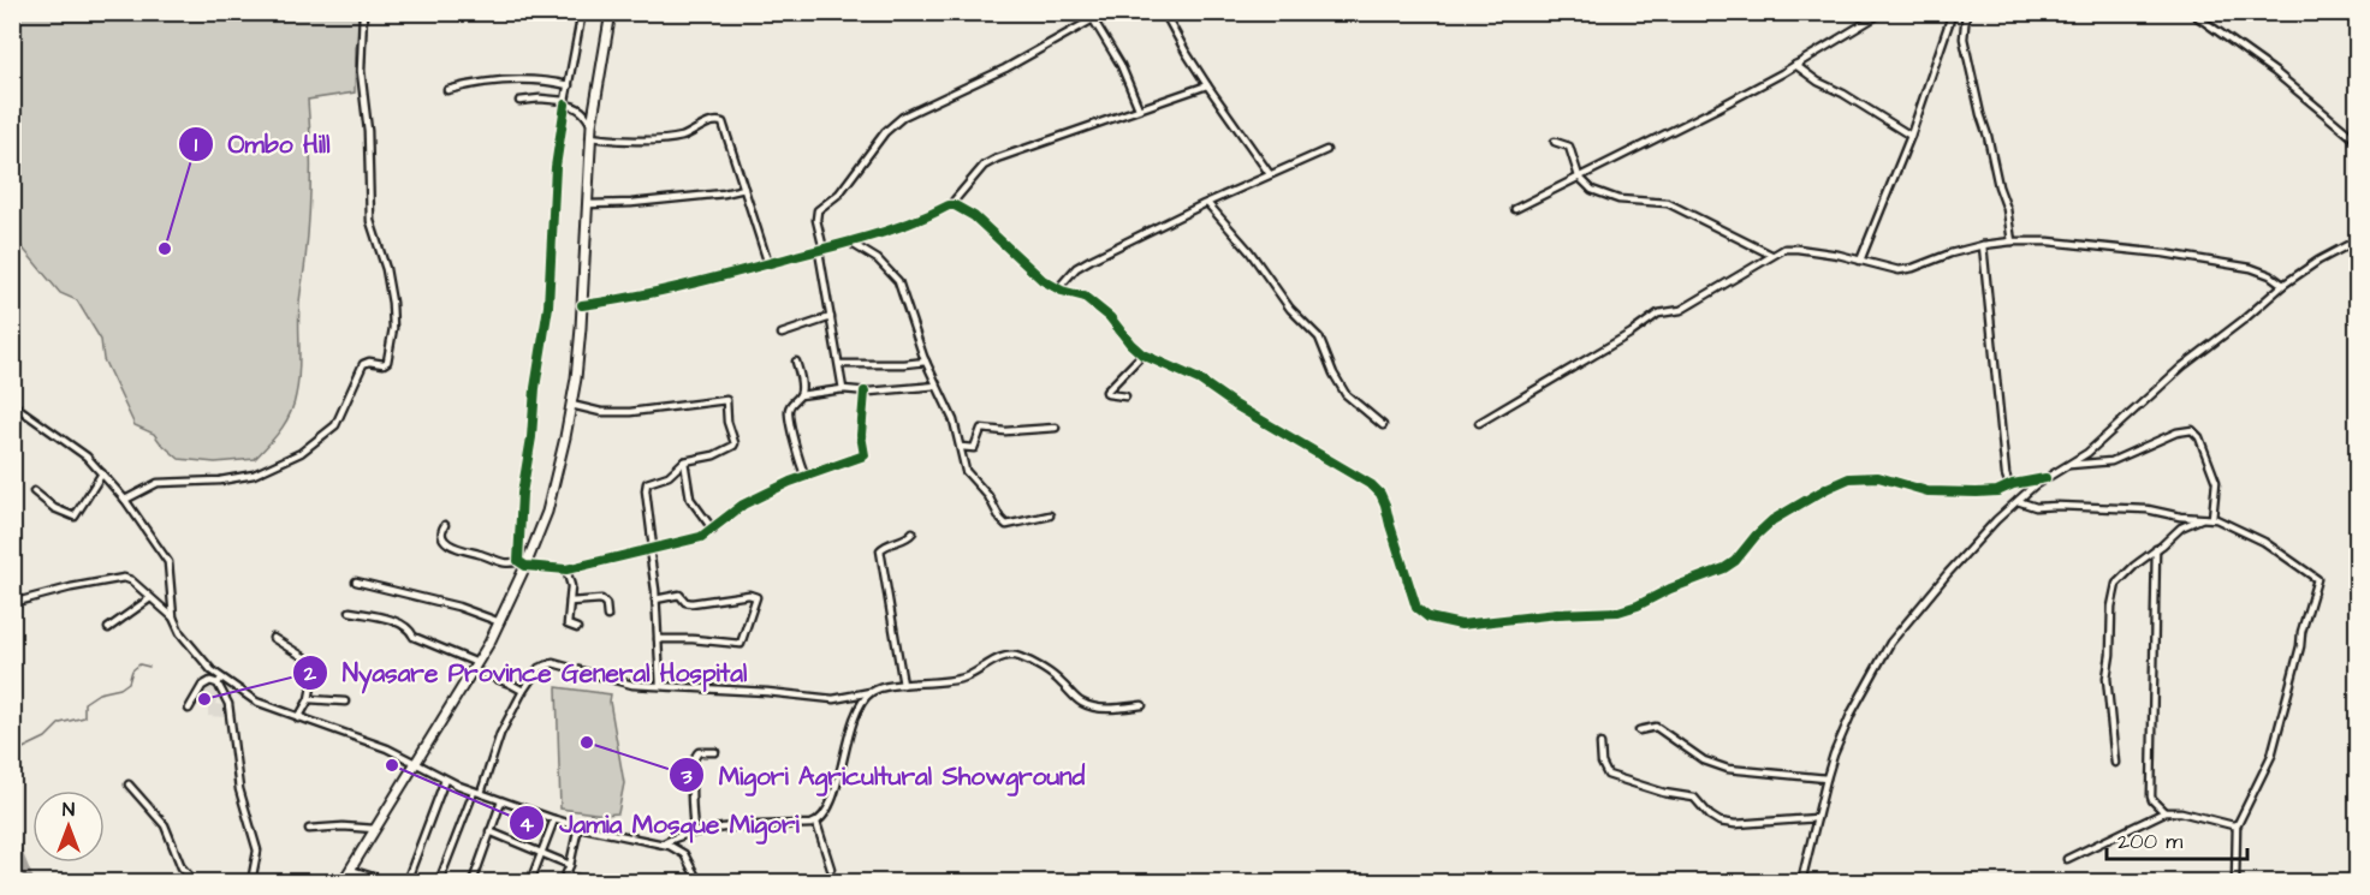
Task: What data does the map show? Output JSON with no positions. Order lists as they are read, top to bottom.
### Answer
{
  "places": [
    "Ombo Hill",
    "Nyasare Province General Hospital",
    "Migori Agricultural Showground",
    "Jamia Mosque Migori"
  ],
  "scale_bar": "200 m",
  "north": "top"
}
